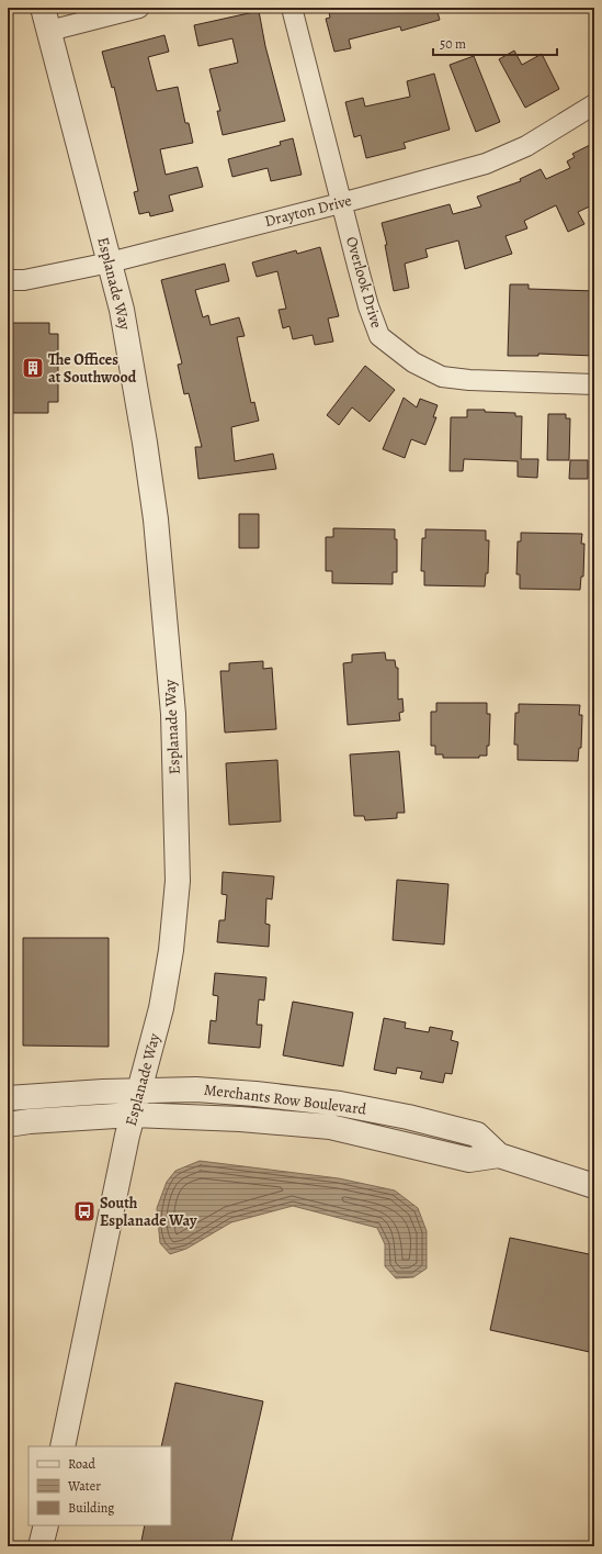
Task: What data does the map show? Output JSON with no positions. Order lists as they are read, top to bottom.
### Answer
{
  "streets": {
    "street": [
      "Drayton Drive",
      "Overlook Drive",
      "Esplanade Way",
      "Merchants Row Boulevard"
    ]
  },
  "crossings": [
    ["Drayton Drive", "Overlook Drive"],
    ["Drayton Drive", "Esplanade Way"],
    ["Esplanade Way", "Merchants Row Boulevard"]
  ],
  "places": {
    "building": ["The Offices at Southwood"],
    "bus stop": ["South Esplanade Way"]
  },
  "legend": ["Road", "Water", "Building"],
  "scale_bar": "50 m"
}
